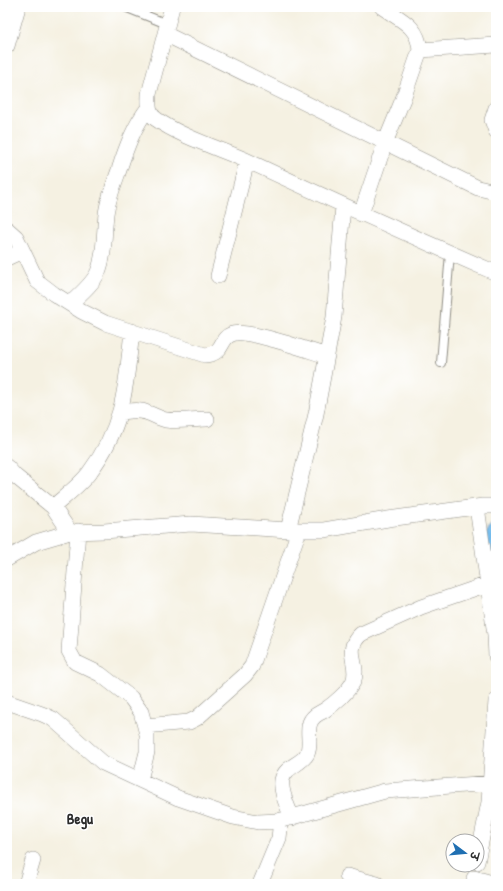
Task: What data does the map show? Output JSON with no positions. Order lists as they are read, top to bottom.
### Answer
{
  "districts": ["Begu"],
  "north": "right"
}
